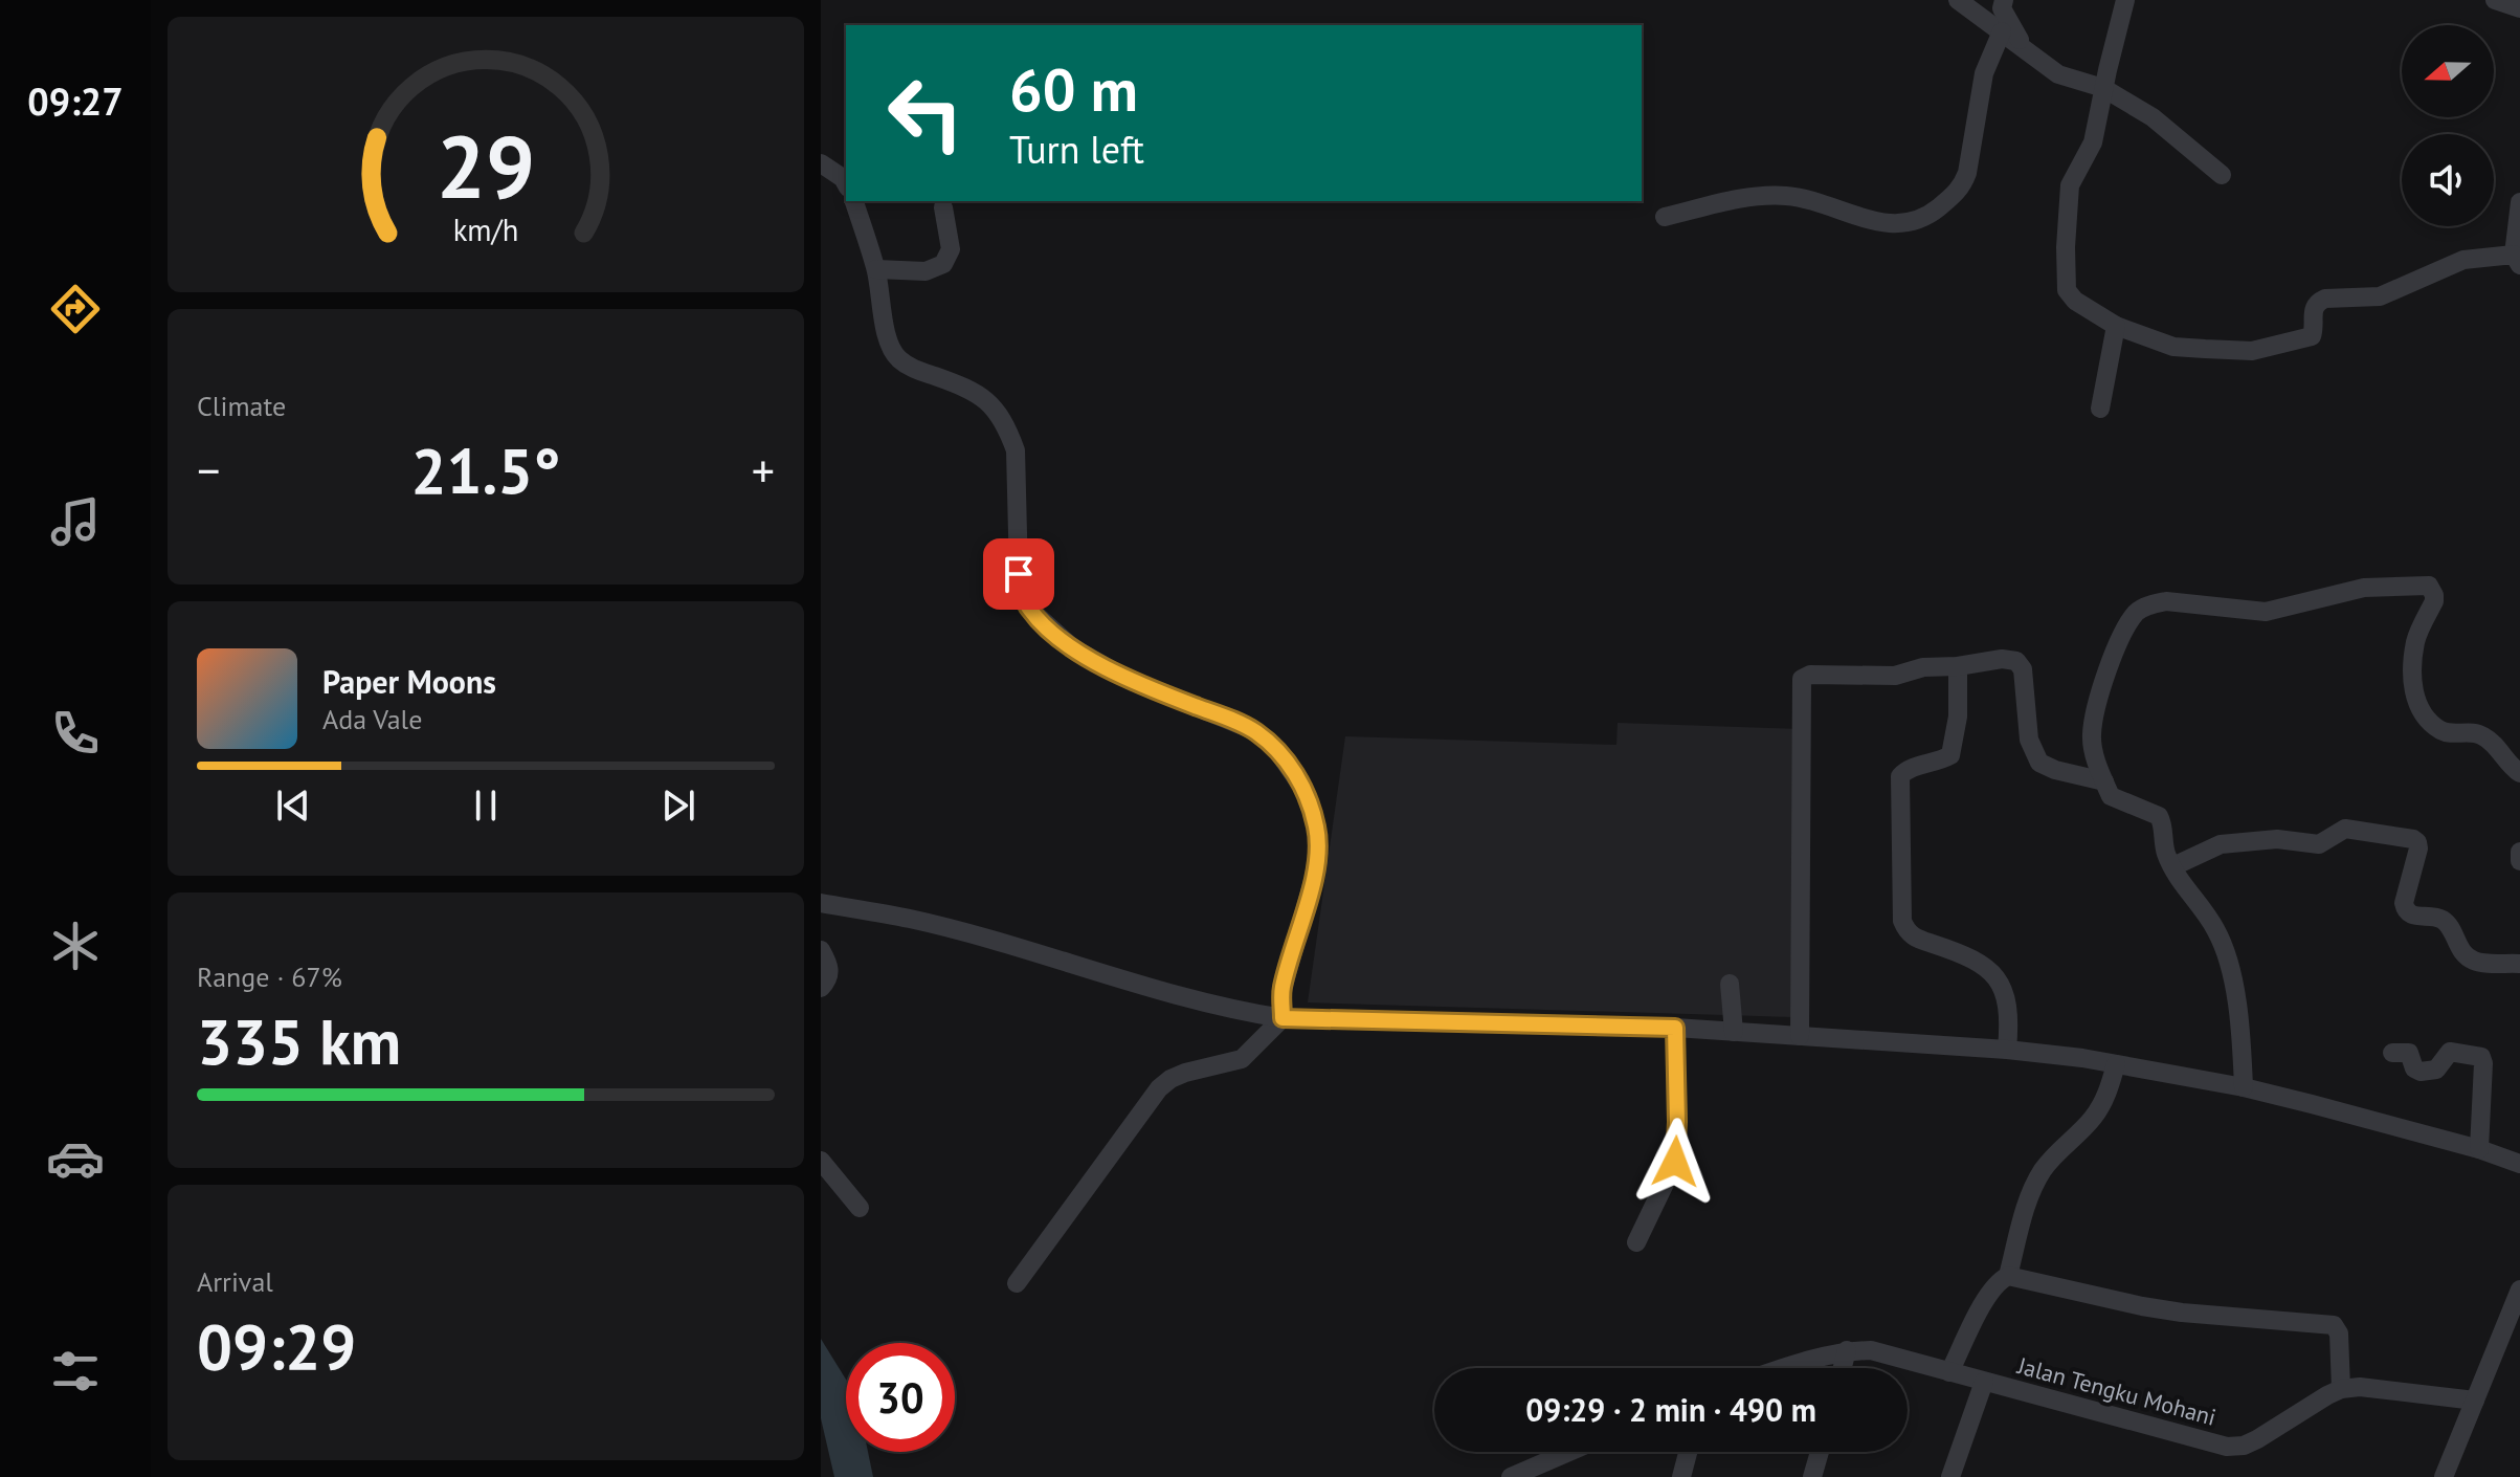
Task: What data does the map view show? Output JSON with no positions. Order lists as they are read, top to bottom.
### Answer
{
  "streets": {
    "street": ["Jalan Tengku Mohani"]
  },
  "north": "left",
  "page": {
    "tabs": "09:27",
    "turn": ["60 m", "Turn left"],
    "tile": [
      "Climate",
      ["Range · 67%", "335 km"],
      ["Arrival", "09:29"]
    ],
    "heat": ["−", "21.5°", "+"],
    "song": ["Paper Moons", "Ada Vale"],
    "limit": "30",
    "trip": "09:29 · 2 min · 490 m",
    "gauge": ["29", "km/h"]
  }
}
